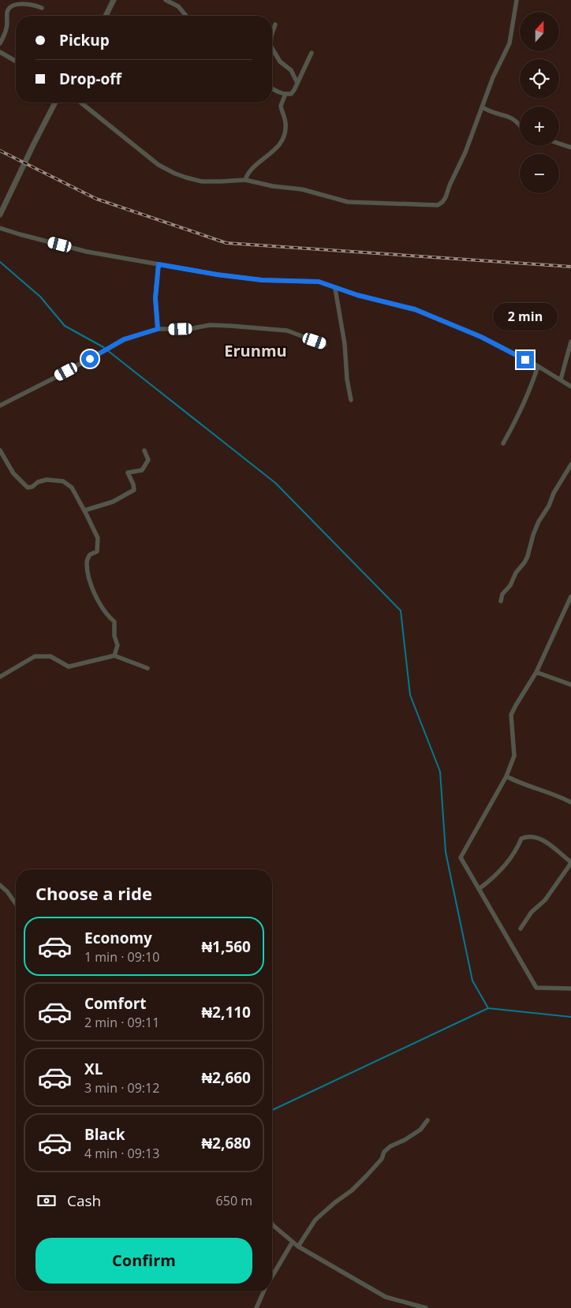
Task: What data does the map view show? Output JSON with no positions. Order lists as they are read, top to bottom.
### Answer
{
  "districts": ["Erunmu"],
  "north": "top",
  "page": {
    "map_buttons": ["+", "−"],
    "banner": ["Pickup", "Drop-off"],
    "bubble": "2 min",
    "heading": "Choose a ride",
    "list": [
      {
        "name": "Economy",
        "note": "1 min · 09:10",
        "value": "₦1,560"
      },
      {
        "name": "Comfort",
        "note": "2 min · 09:11",
        "value": "₦2,110"
      },
      {
        "name": "XL",
        "note": "3 min · 09:12",
        "value": "₦2,660"
      },
      {
        "name": "Black",
        "note": "4 min · 09:13",
        "value": "₦2,680"
      }
    ],
    "pay": ["Cash", "650 m"],
    "buttons": "Confirm"
  }
}
